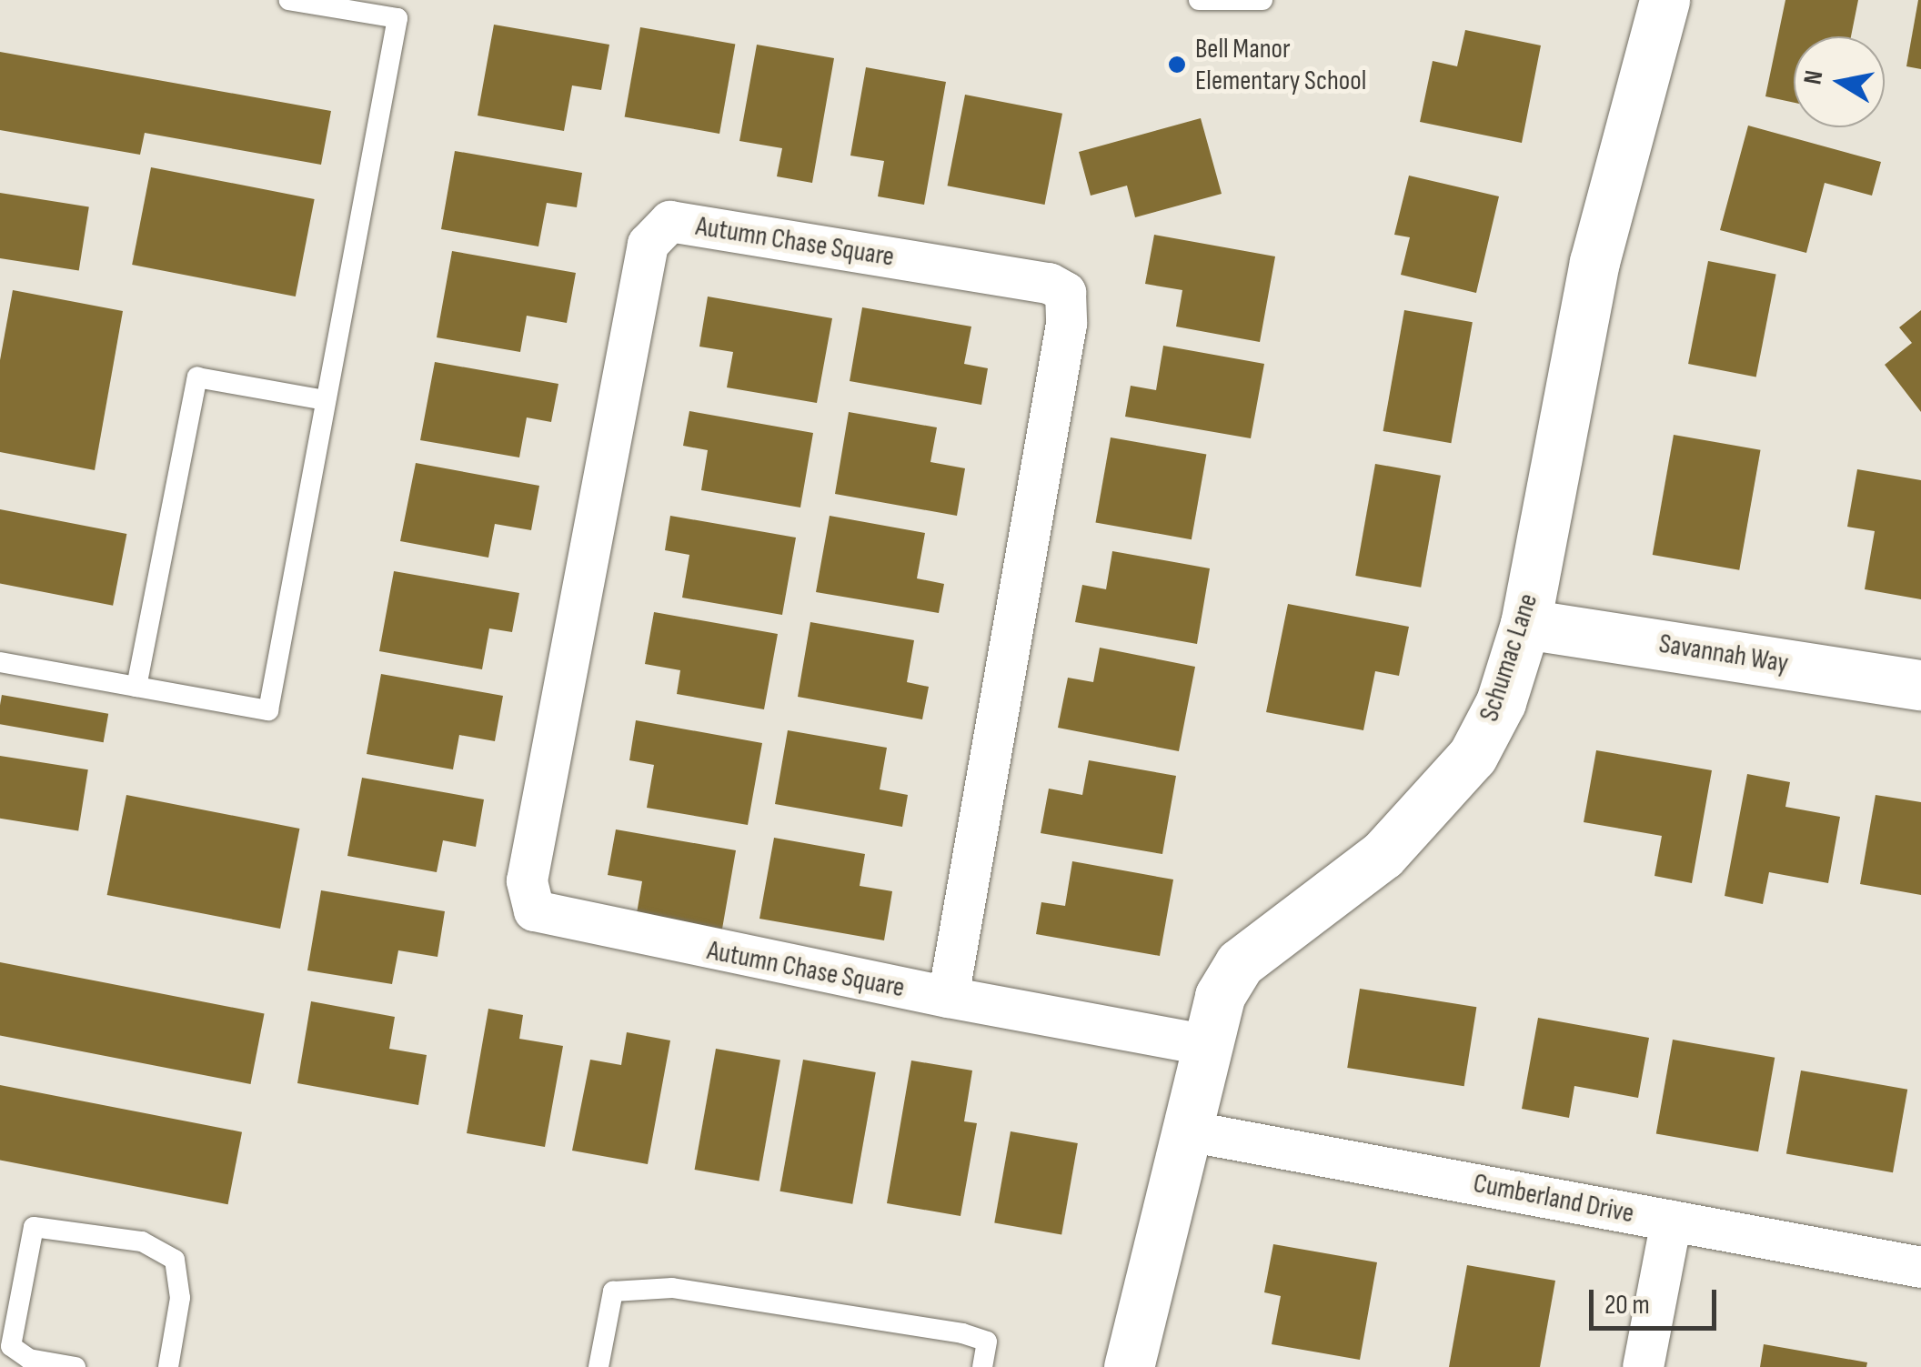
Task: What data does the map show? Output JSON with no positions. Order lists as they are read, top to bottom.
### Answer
{
  "streets": {
    "street": [
      "Autumn Chase Square",
      "Savannah Way",
      "Schumac Lane",
      "Cumberland Drive"
    ]
  },
  "crossings": [
    ["Autumn Chase Square", "Schumac Lane"],
    ["Savannah Way", "Schumac Lane"],
    ["Schumac Lane", "Cumberland Drive"]
  ],
  "places": ["Bell Manor Elementary School"],
  "scale_bar": "20 m",
  "north": "left"
}
